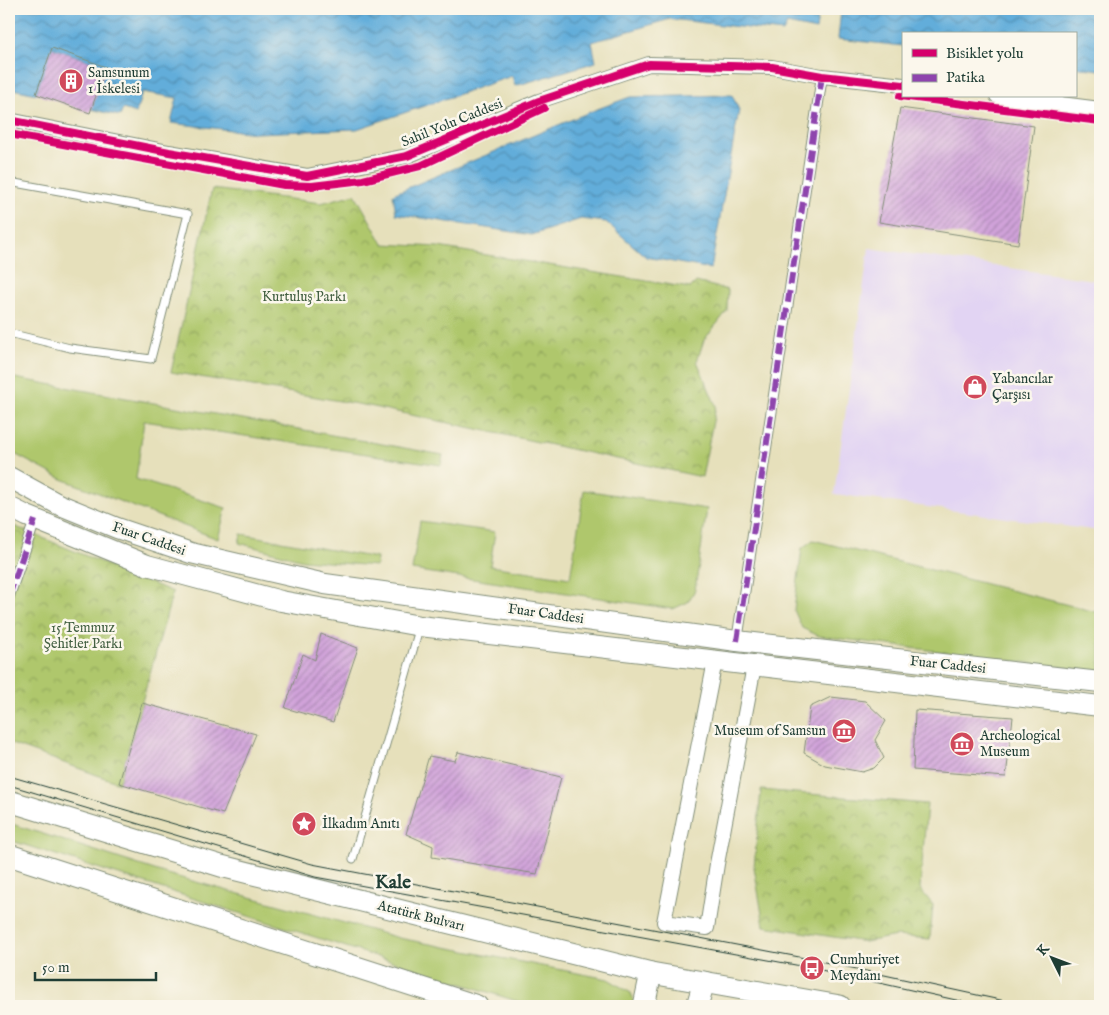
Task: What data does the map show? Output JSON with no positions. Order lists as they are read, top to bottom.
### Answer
{
  "streets": {
    "main road": ["Fuar Caddesi", "Atatürk Bulvarı"],
    "street": ["Sahil Yolu Caddesi"]
  },
  "districts": ["Kale"],
  "parks": ["Kurtuluş Parkı", "15 Temmuz Şehitler Parkı"],
  "places": {
    "building": ["Samsunum 1 İskelesi"],
    "shop": ["Yabancılar Çarşısı"],
    "museum": ["Museum of Samsun", "Archeological Museum"],
    "place": ["İlkadım Anıtı"],
    "bus stop": ["Cumhuriyet Meydanı"]
  },
  "legend": ["Bisiklet yolu", "Patika"],
  "scale_bar": "50 m",
  "north": "top left"
}
